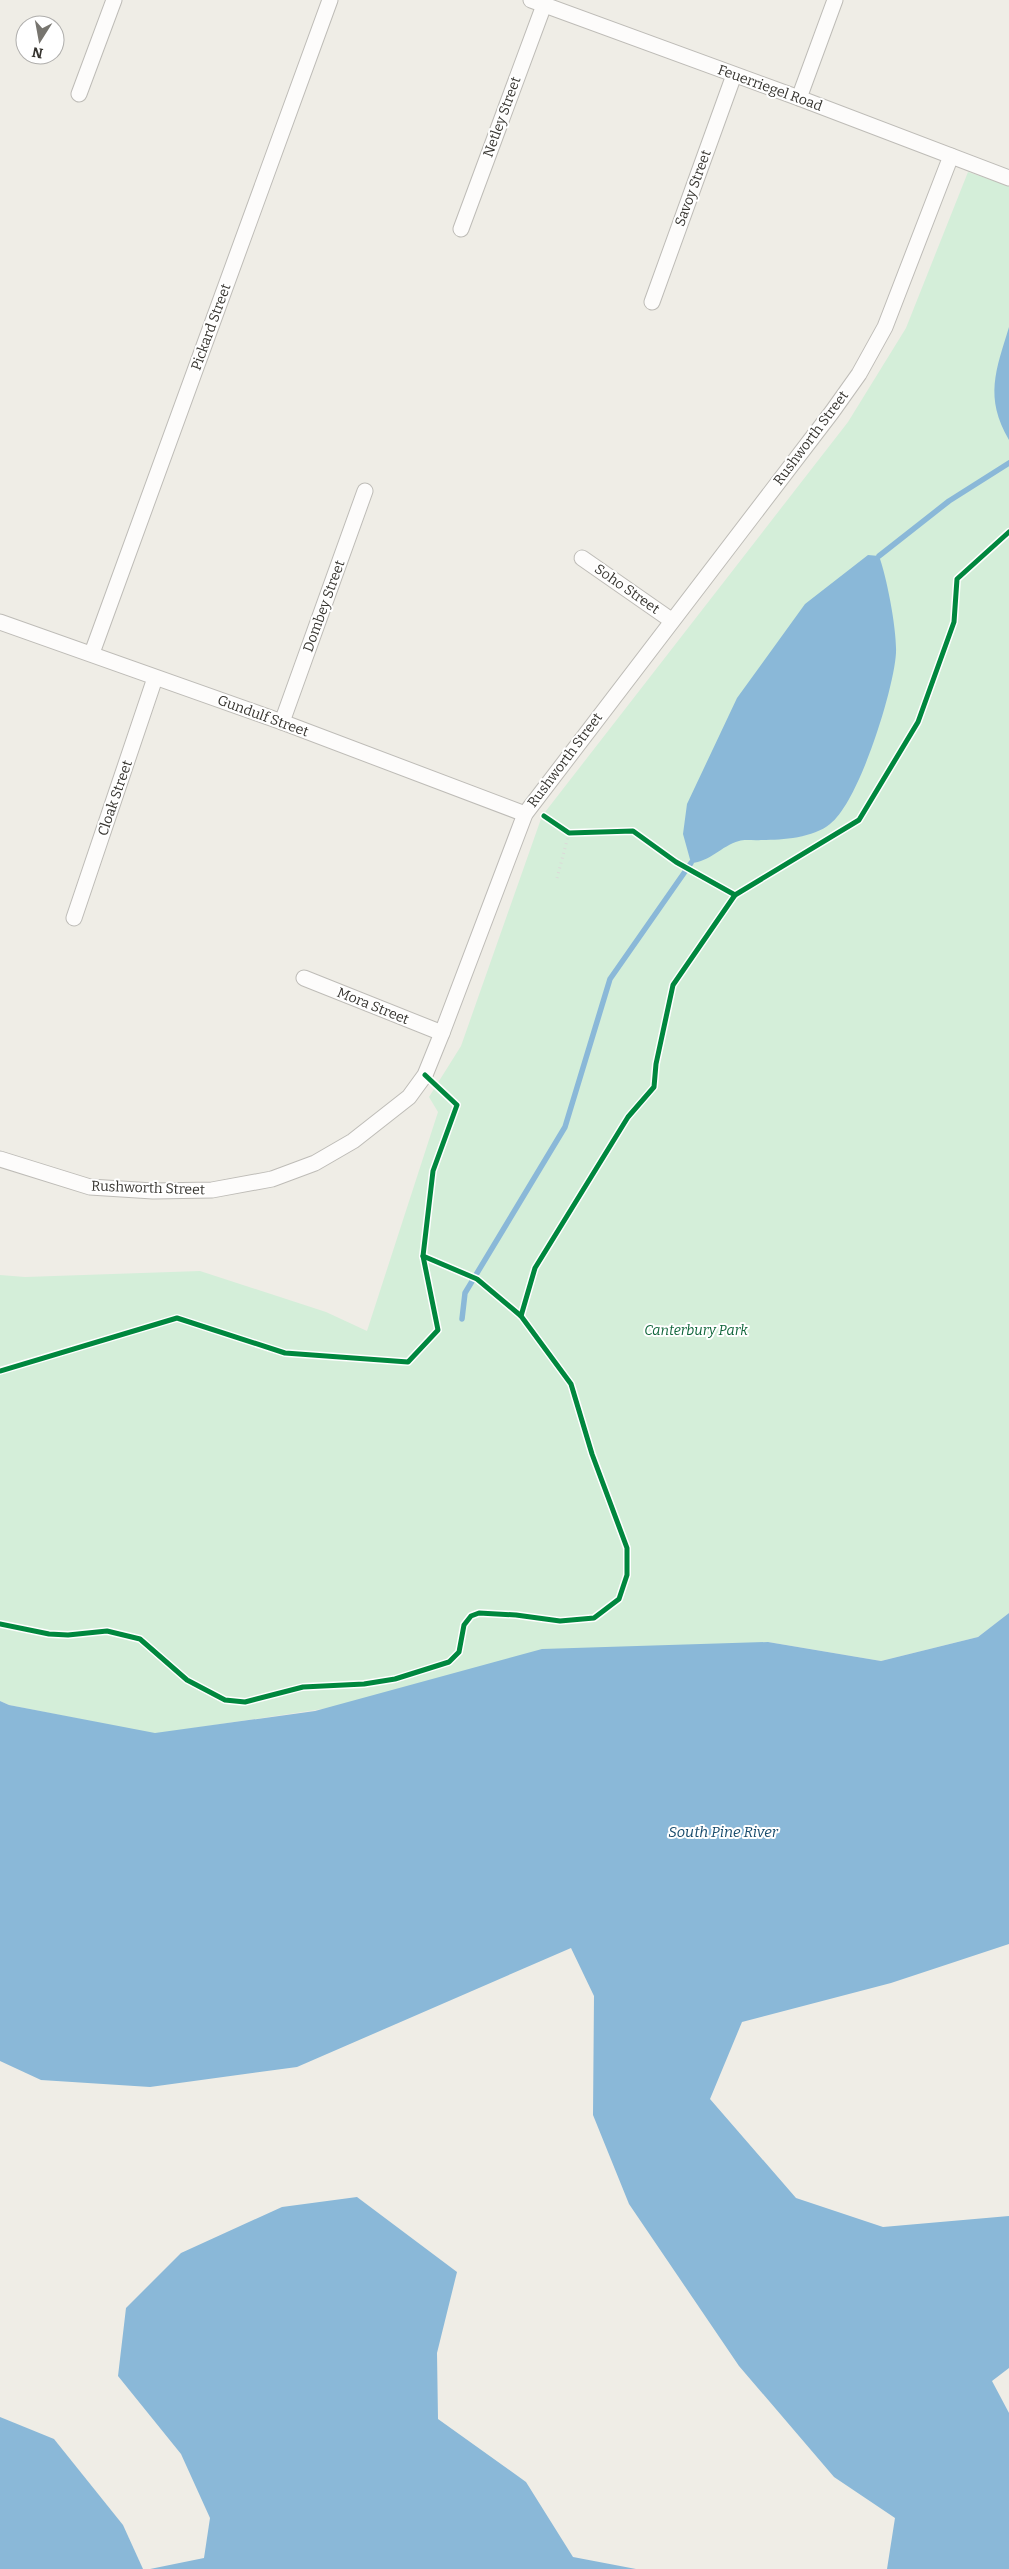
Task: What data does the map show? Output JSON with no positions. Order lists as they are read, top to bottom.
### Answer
{
  "streets": {
    "street": [
      "Feuerriegel Road",
      "Netley Street",
      "Savoy Street",
      "Pickard Street",
      "Rushworth Street",
      "Soho Street",
      "Dombey Street",
      "Gundulf Street",
      "Cloak Street",
      "Mora Street"
    ]
  },
  "crossings": [
    ["Feuerriegel Road", "Netley Street"],
    ["Feuerriegel Road", "Savoy Street"],
    ["Feuerriegel Road", "Rushworth Street"],
    ["Pickard Street", "Gundulf Street"],
    ["Rushworth Street", "Soho Street"],
    ["Rushworth Street", "Gundulf Street"],
    ["Rushworth Street", "Mora Street"],
    ["Dombey Street", "Gundulf Street"],
    ["Gundulf Street", "Cloak Street"]
  ],
  "water": ["South Pine River"],
  "parks": ["Canterbury Park"],
  "north": "bottom"
}
